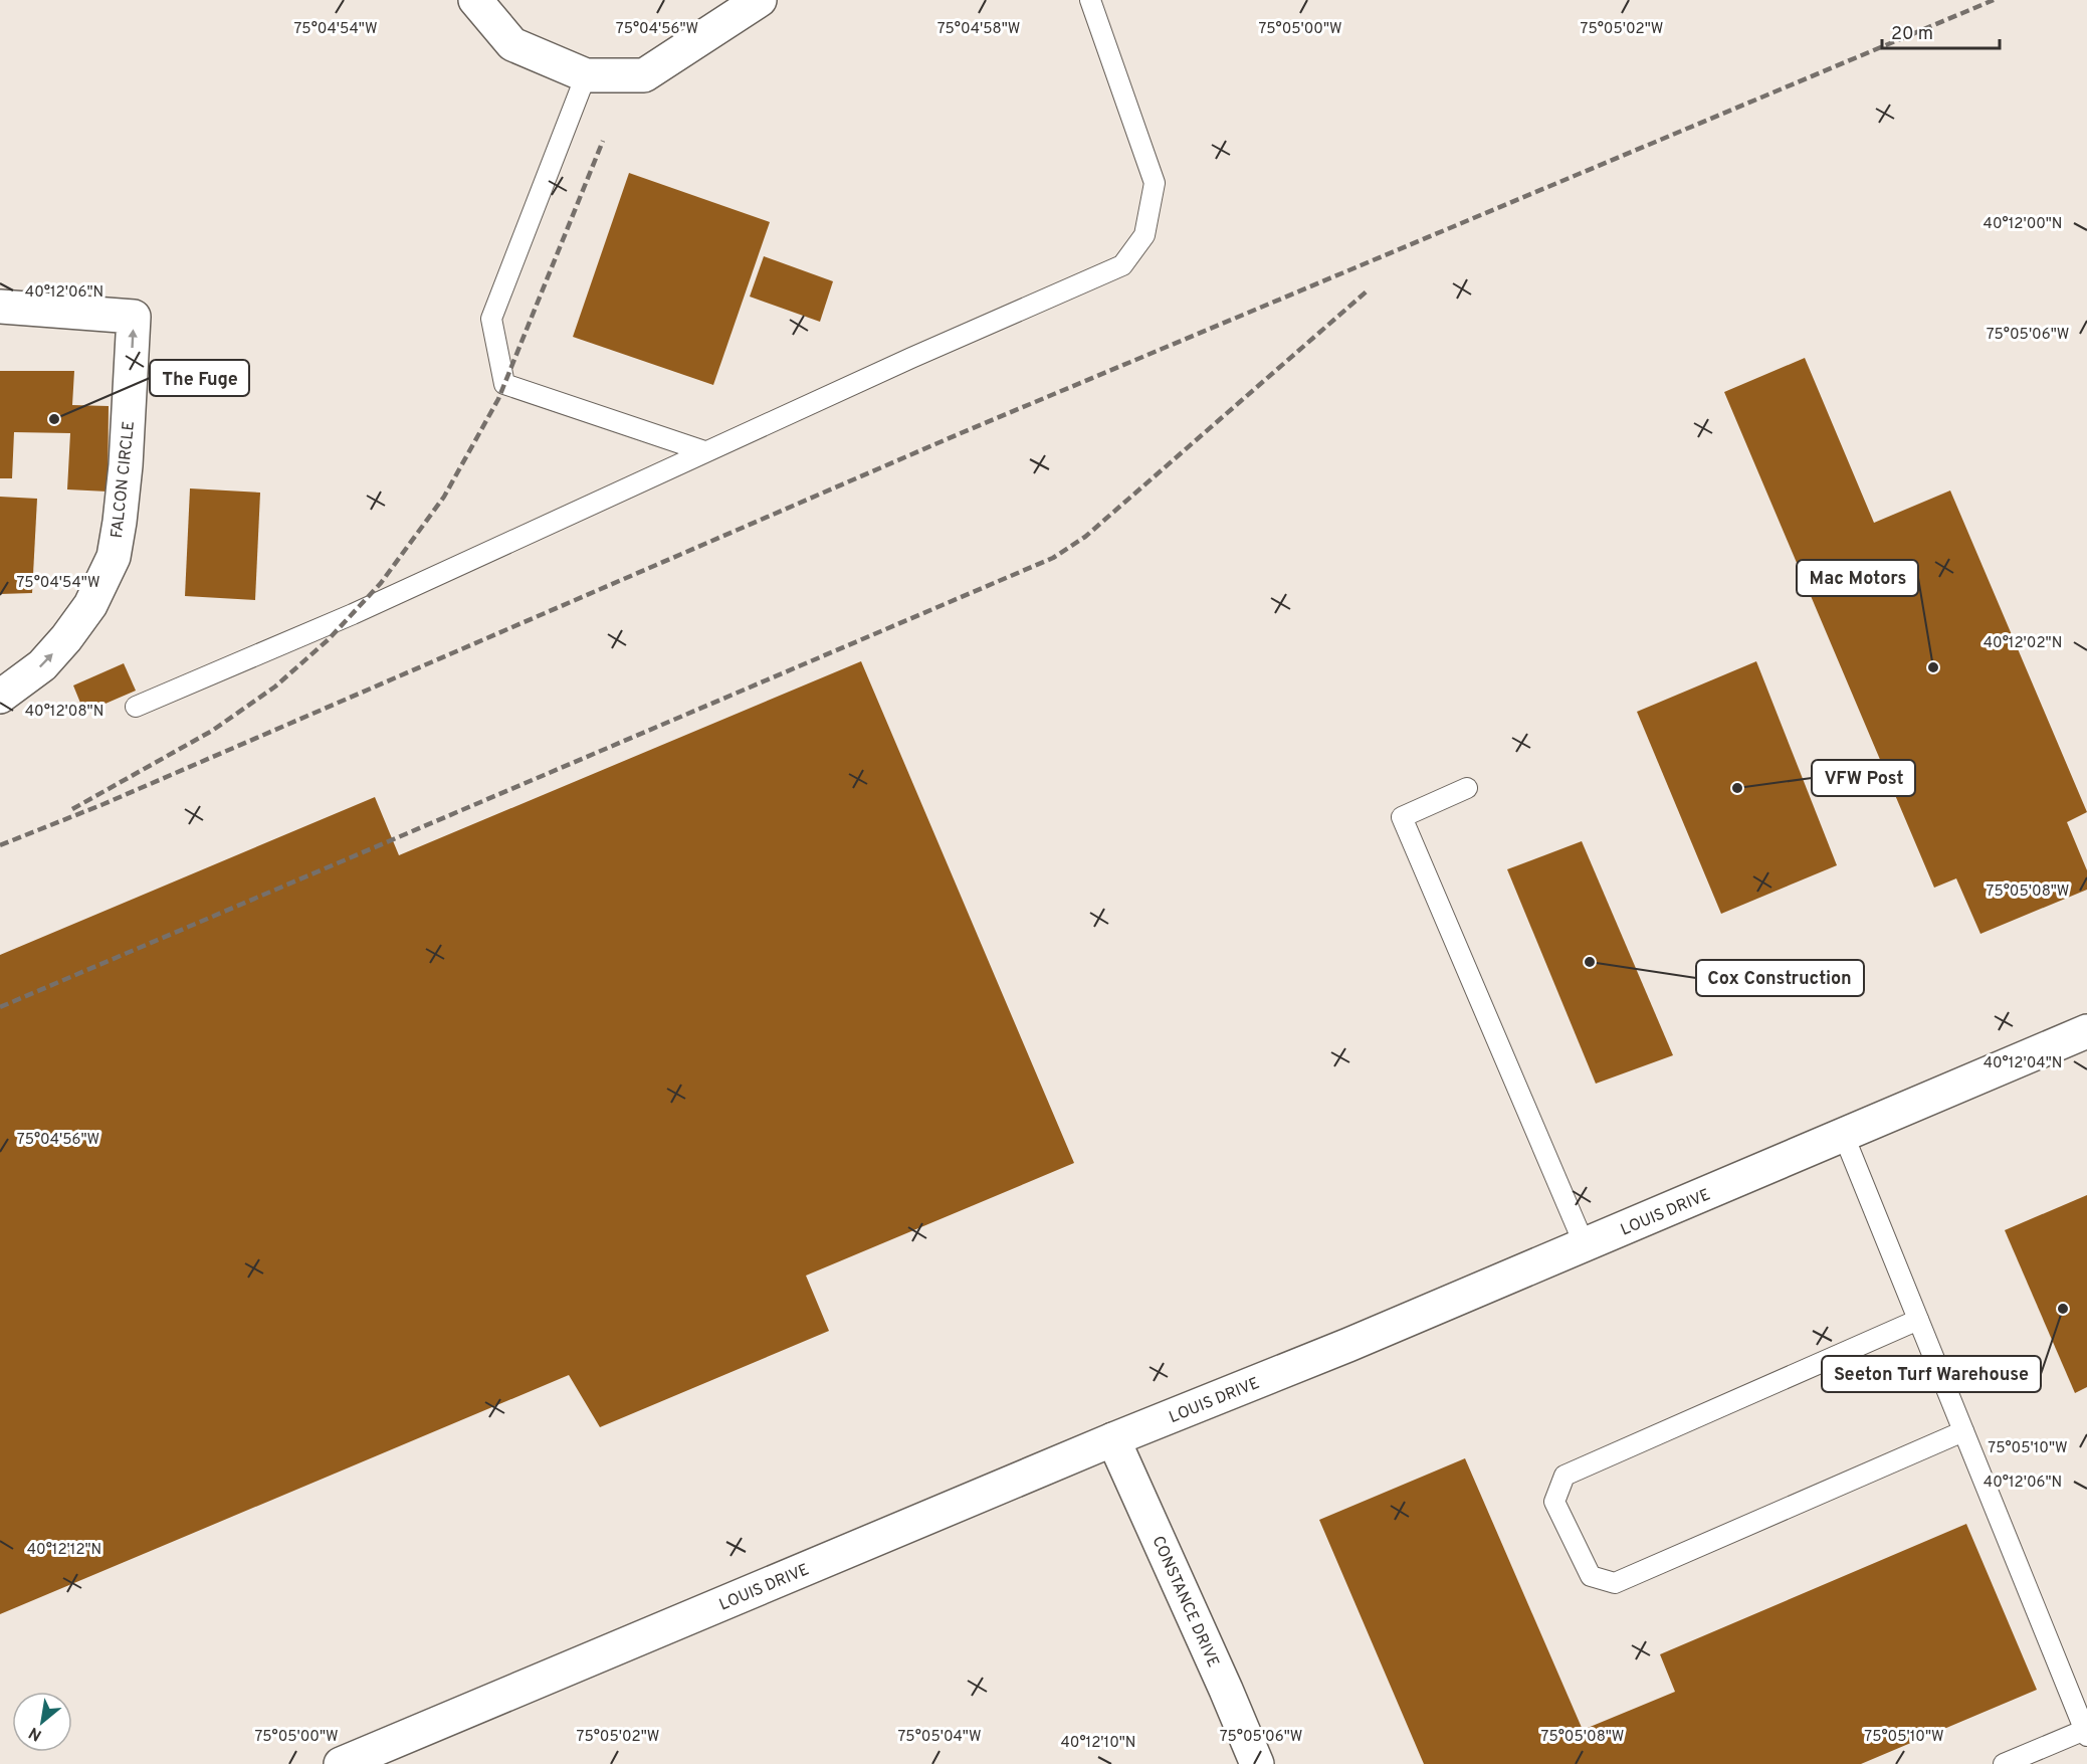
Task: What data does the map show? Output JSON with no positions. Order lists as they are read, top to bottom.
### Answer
{
  "streets": {
    "street": ["FALCON CIRCLE", "LOUIS DRIVE", "CONSTANCE DRIVE"]
  },
  "crossings": [
    ["LOUIS DRIVE", "CONSTANCE DRIVE"]
  ],
  "places": [
    "The Fuge",
    "Mac Motors",
    "VFW Post",
    "Cox Construction",
    "Seeton Turf Warehouse"
  ],
  "scale_bar": "20 m",
  "north": "bottom left",
  "coordinates": [
    "75°04'54\"W",
    "75°04'56\"W",
    "75°04'58\"W",
    "75°05'00\"W",
    "75°05'02\"W",
    "40°12'00\"N",
    "40°12'06\"N",
    "75°05'06\"W",
    "40°12'02\"N",
    "40°12'08\"N",
    "75°05'08\"W",
    "40°12'04\"N",
    "75°05'10\"W",
    "40°12'12\"N",
    "75°05'04\"W",
    "40°12'10\"N"
  ]
}
